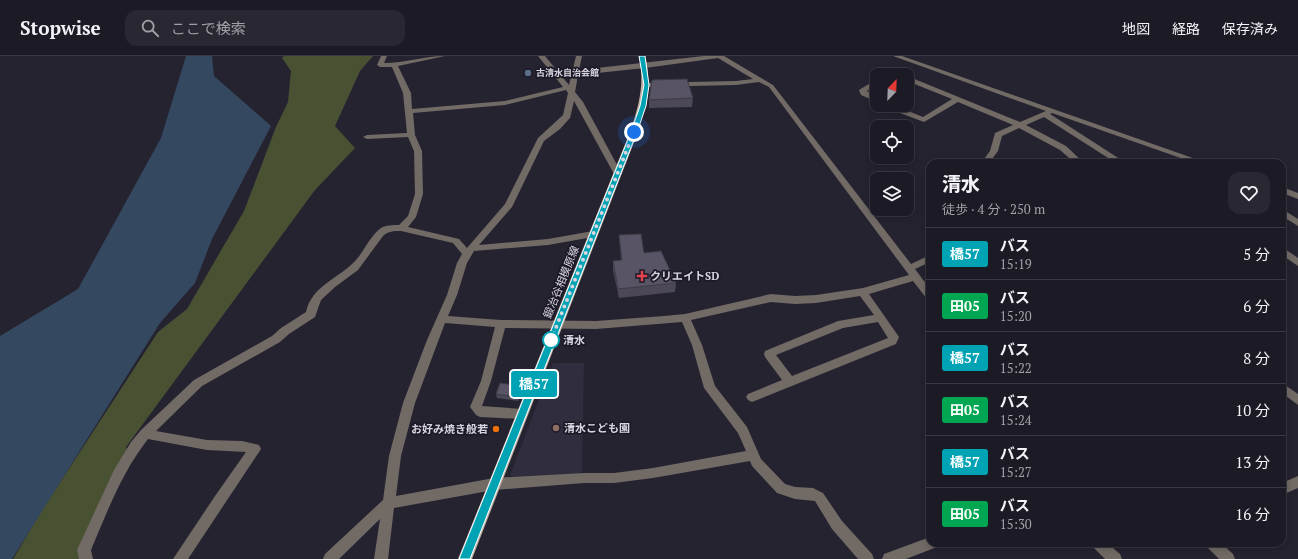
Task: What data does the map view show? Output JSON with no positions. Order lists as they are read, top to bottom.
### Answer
{
  "streets": {
    "main road": ["鍛冶谷相模原線"]
  },
  "places": {
    "other": [
      "古清水自治会館",
      "清水",
      "清水こども園",
      "お好み焼き般若"
    ],
    "health": ["クリエイトSD"]
  },
  "lines": ["bus line 橋57"],
  "north": "top right",
  "page": {
    "header": "Stopwise",
    "search": "ここで検索",
    "nav": ["地図", "経路", "保存済み"],
    "on_map": "橋57",
    "heading": ["清水", "徒歩 · 4 分 · 250 m"],
    "list": [
      {
        "mark": "橋57",
        "name": "バス",
        "note": "15:19",
        "value": "5 分"
      },
      {
        "mark": "田05",
        "name": "バス",
        "note": "15:20",
        "value": "6 分"
      },
      {
        "mark": "橋57",
        "name": "バス",
        "note": "15:22",
        "value": "8 分"
      },
      {
        "mark": "田05",
        "name": "バス",
        "note": "15:24",
        "value": "10 分"
      },
      {
        "mark": "橋57",
        "name": "バス",
        "note": "15:27",
        "value": "13 分"
      },
      {
        "mark": "田05",
        "name": "バス",
        "note": "15:30",
        "value": "16 分"
      }
    ]
  }
}
